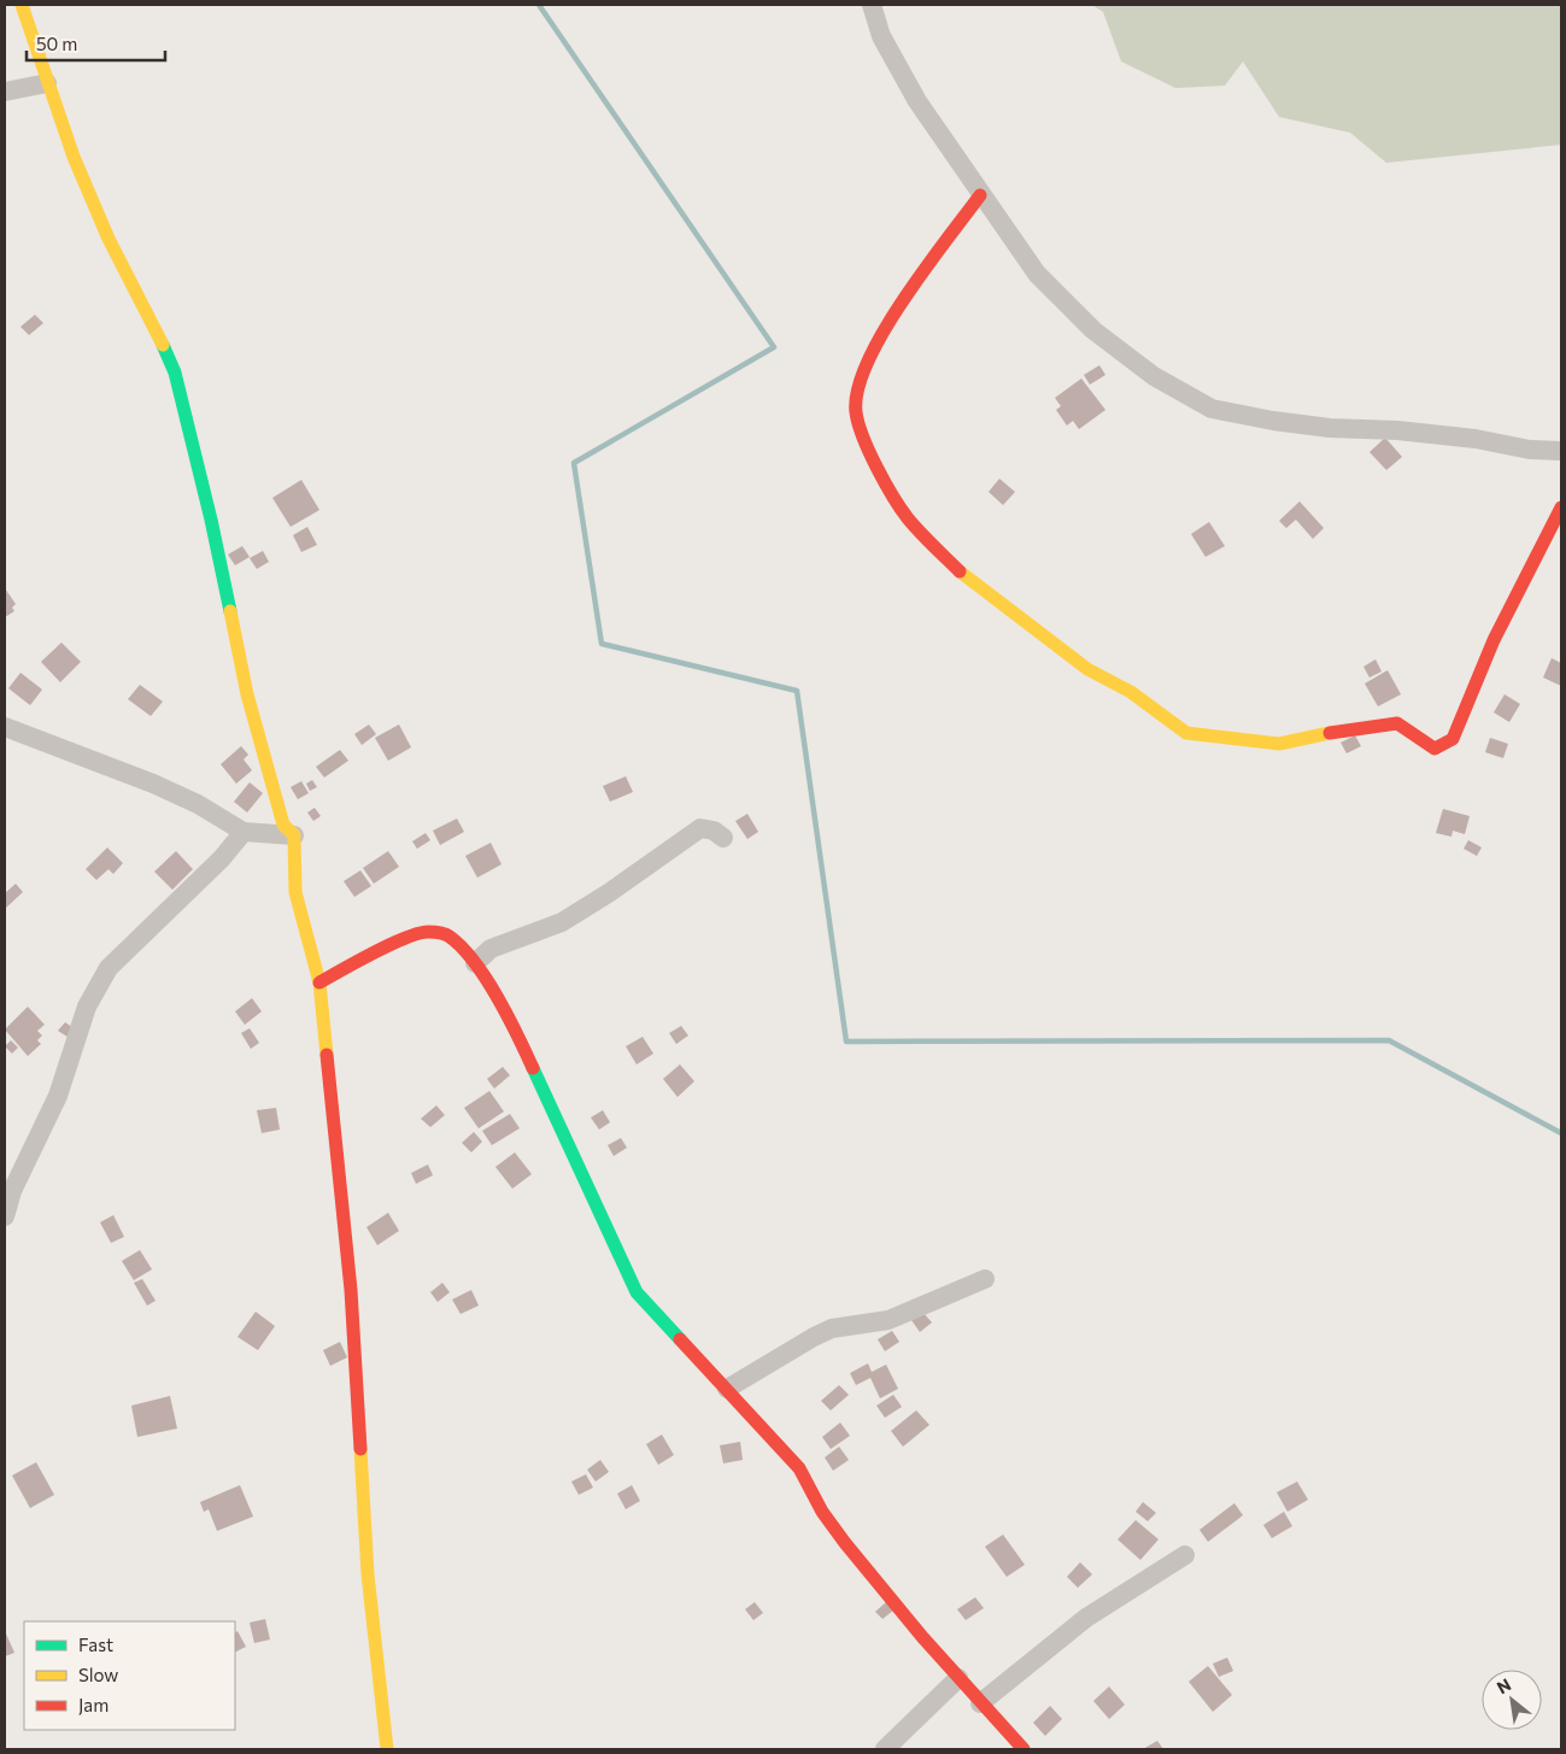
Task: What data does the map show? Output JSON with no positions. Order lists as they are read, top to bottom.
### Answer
{
  "legend": ["Fast", "Slow", "Jam"],
  "scale_bar": "50 m",
  "north": "top left"
}
